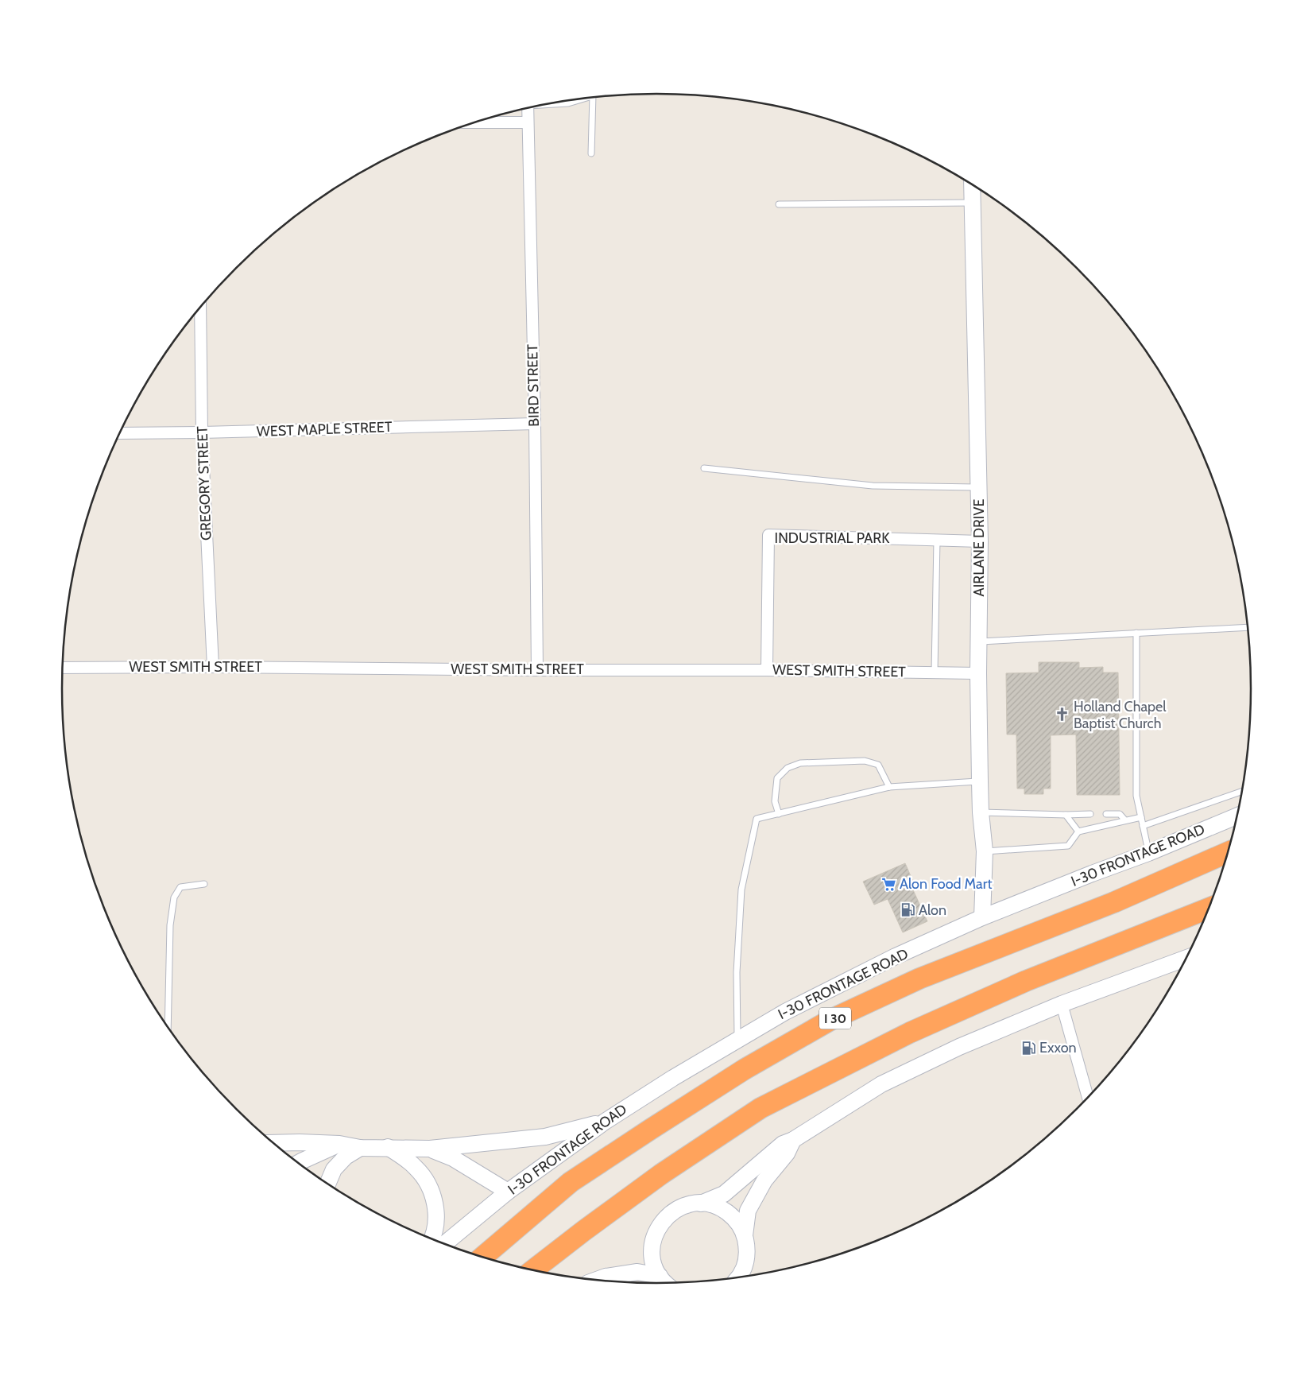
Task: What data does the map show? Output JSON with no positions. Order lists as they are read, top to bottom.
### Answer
{
  "streets": {
    "highway": ["I 30"],
    "main road": ["AIRLANE DRIVE", "I-30 FRONTAGE ROAD"],
    "street": [
      "BIRD STREET",
      "WEST MAPLE STREET",
      "GREGORY STREET",
      "INDUSTRIAL PARK",
      "WEST SMITH STREET"
    ]
  },
  "crossings": [
    ["BIRD STREET", "WEST MAPLE STREET"],
    ["BIRD STREET", "WEST SMITH STREET"],
    ["WEST MAPLE STREET", "GREGORY STREET"],
    ["GREGORY STREET", "WEST SMITH STREET"],
    ["INDUSTRIAL PARK", "AIRLANE DRIVE"],
    ["INDUSTRIAL PARK", "WEST SMITH STREET"],
    ["AIRLANE DRIVE", "WEST SMITH STREET"],
    ["AIRLANE DRIVE", "I-30 FRONTAGE ROAD"]
  ],
  "places": {
    "church": ["Holland Chapel Baptist Church"],
    "supermarket": ["Alon Food Mart"],
    "fuel station": ["Alon", "Exxon"]
  }
}
